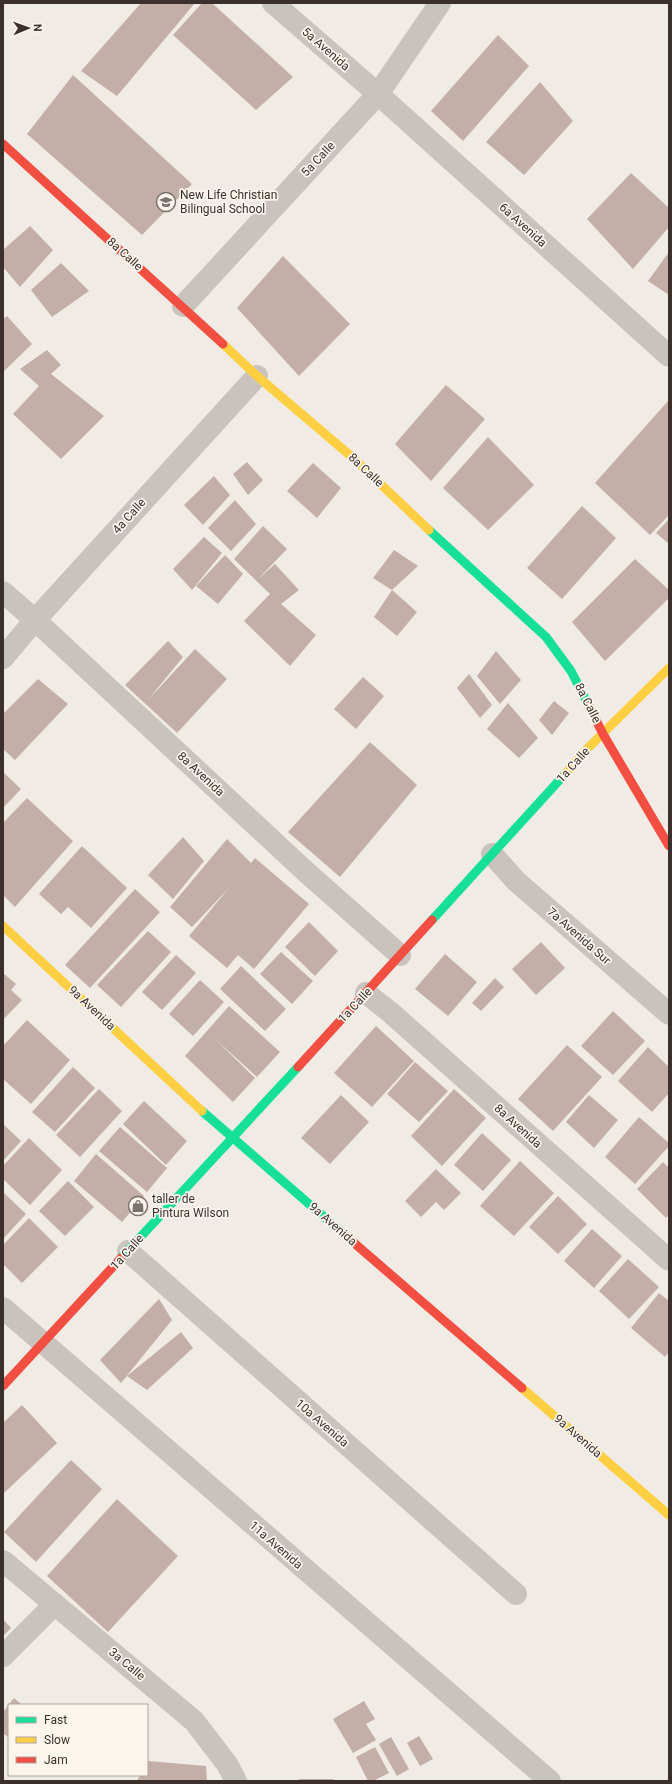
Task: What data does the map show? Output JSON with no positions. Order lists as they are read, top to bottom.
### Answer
{
  "streets": {
    "street": [
      "5a Avenida",
      "5a Calle",
      "6a Avenida",
      "8a Calle",
      "4a Calle",
      "1a Calle",
      "8a Avenida",
      "7a Avenida Sur",
      "9a Avenida",
      "10a Avenida",
      "11a Avenida",
      "3a Calle"
    ]
  },
  "crossings": [
    ["5a Avenida", "5a Calle"],
    ["5a Avenida", "6a Avenida"],
    ["5a Calle", "6a Avenida"],
    ["5a Calle", "8a Calle"],
    ["8a Calle", "4a Calle"],
    ["8a Calle", "1a Calle"],
    ["4a Calle", "8a Avenida"],
    ["1a Calle", "8a Avenida"],
    ["1a Calle", "7a Avenida Sur"],
    ["1a Calle", "9a Avenida"],
    ["1a Calle", "10a Avenida"],
    ["1a Calle", "11a Avenida"]
  ],
  "places": {
    "school or university": ["New Life Christian Bilingual School"],
    "shop": ["taller de Pintura Wilson"]
  },
  "legend": ["Fast", "Slow", "Jam"],
  "north": "right"
}
